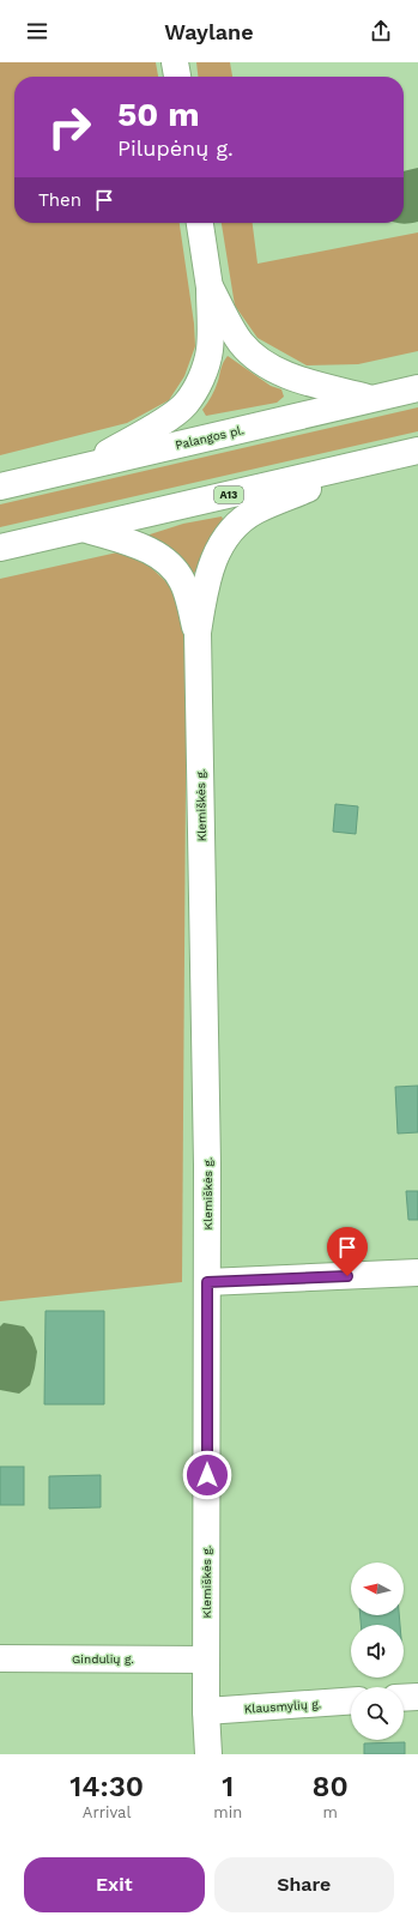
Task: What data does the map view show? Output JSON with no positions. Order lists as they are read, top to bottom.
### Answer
{
  "streets": {
    "main road": [
      "Palangos pl.",
      "A13",
      "Klemiškės g.",
      "Gindulių g.",
      "Klausmylių g."
    ]
  },
  "crossings": [
    ["Klemiškės g.", "Gindulių g."],
    ["Klemiškės g.", "Klausmylių g."]
  ],
  "north": "left",
  "page": {
    "header": "Waylane",
    "turn": ["50 m", "Pilupėnų g."],
    "then": "Then",
    "eta": [
      "14:30",
      "Arrival",
      "1",
      "min",
      "80",
      "m"
    ],
    "buttons": ["Exit", "Share"]
  }
}
